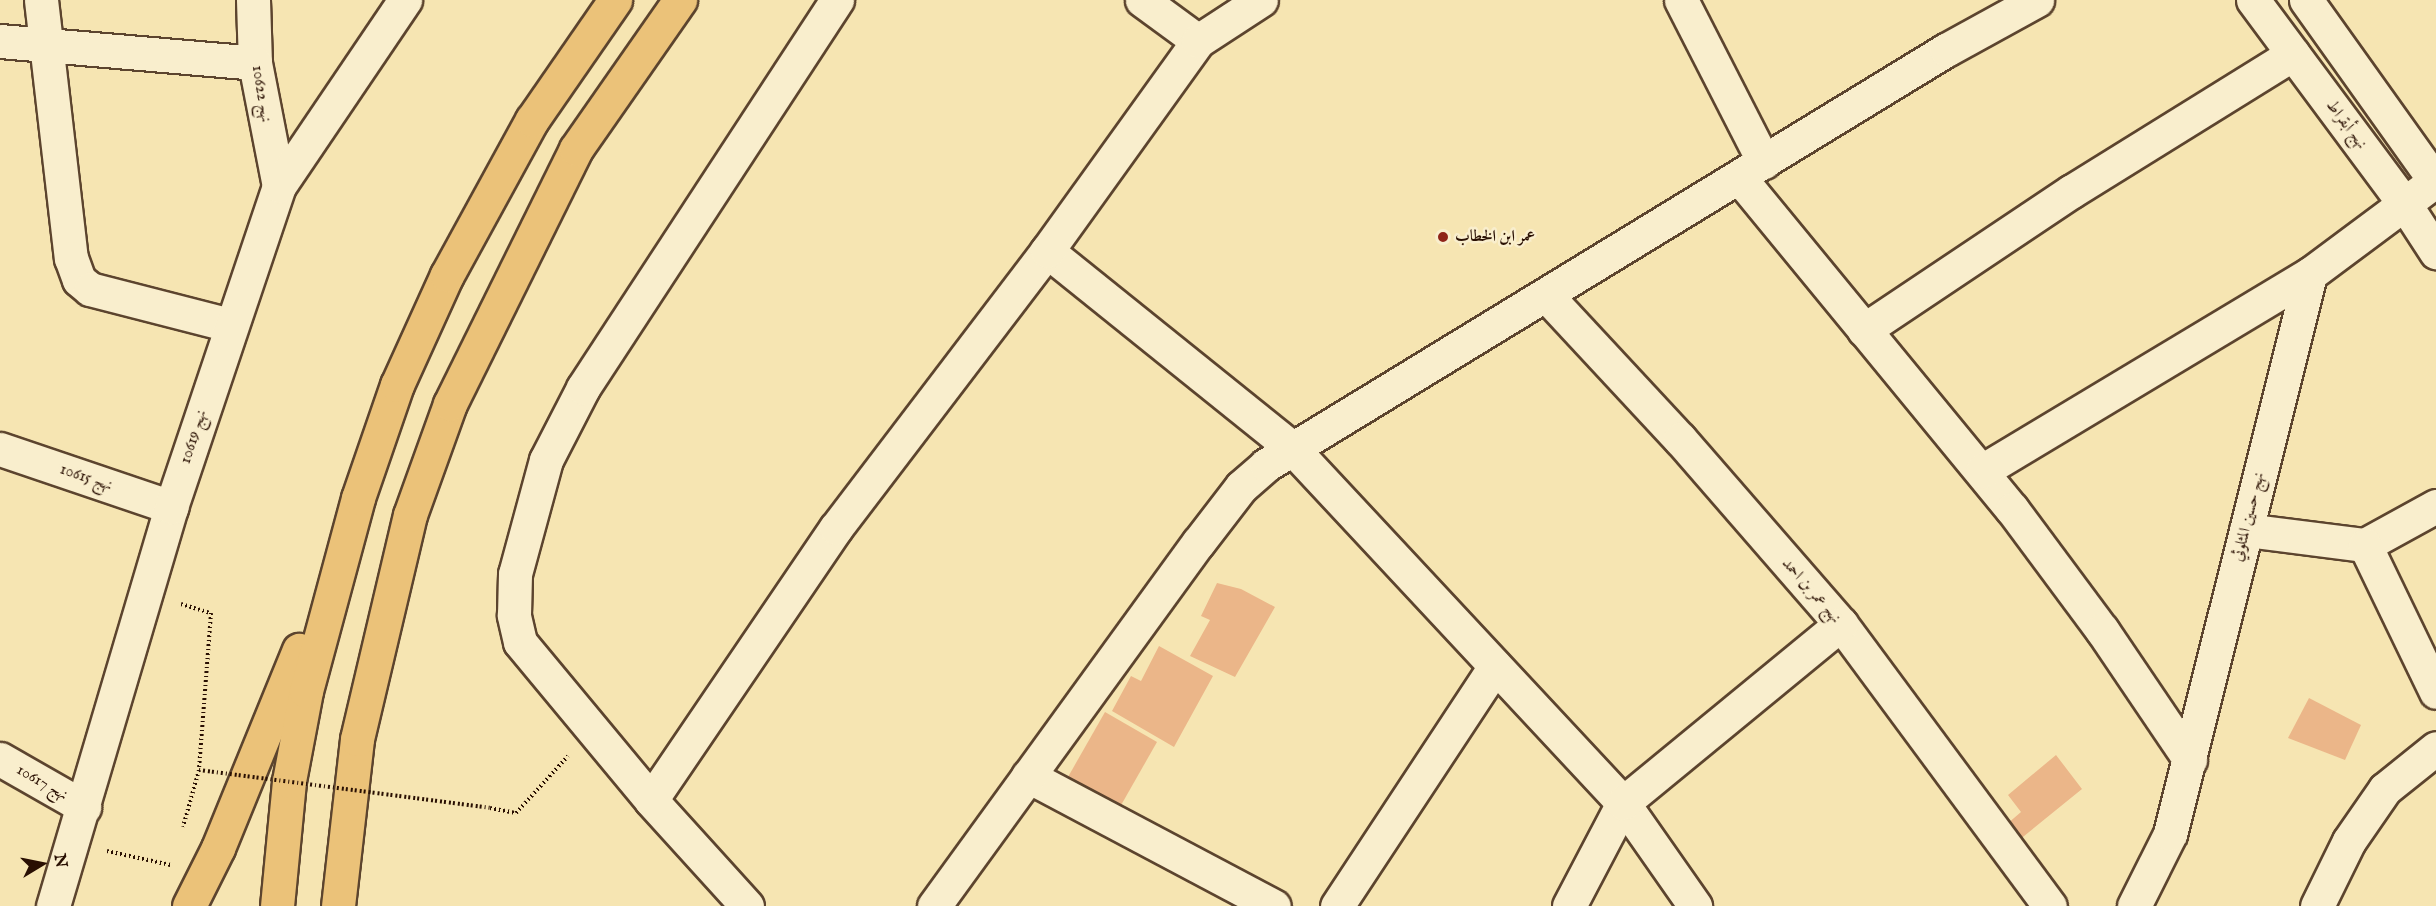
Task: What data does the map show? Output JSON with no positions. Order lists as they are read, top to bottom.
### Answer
{
  "streets": {
    "street": [
      "نهج 10622",
      "نهج أبقراط",
      "نهج 10619",
      "نهج 10615",
      "نهج حسين المثلوثي",
      "نهج عمر بن احمد",
      "نهج 10617"
    ]
  },
  "crossings": [
    ["نهج 10622", "نهج 10619"],
    ["نهج 10619", "نهج 10615"],
    ["نهج 10619", "نهج 10617"]
  ],
  "places": ["عمر ابن الخطاب"],
  "north": "right"
}
